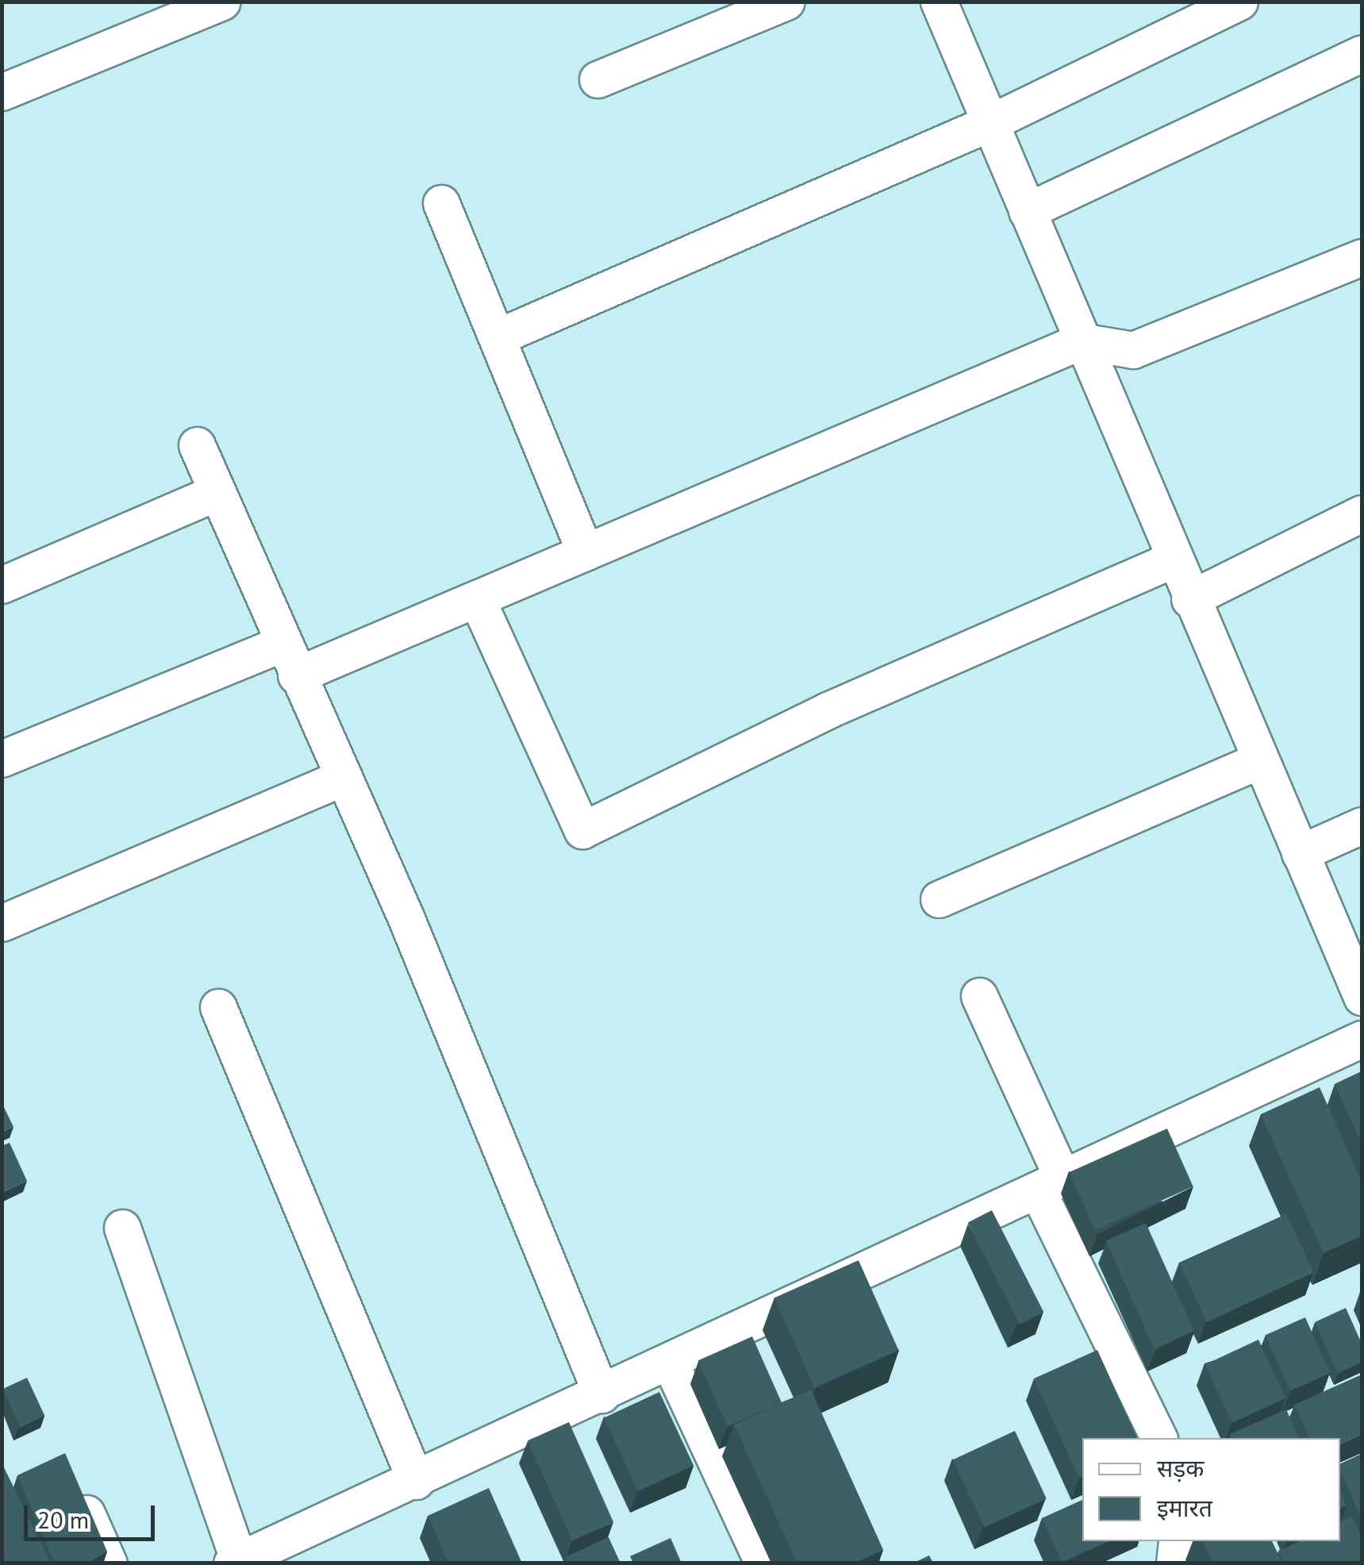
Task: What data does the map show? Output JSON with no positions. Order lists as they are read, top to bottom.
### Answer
{
  "legend": ["सड़क", "इमारत"],
  "scale_bar": "20 m"
}
